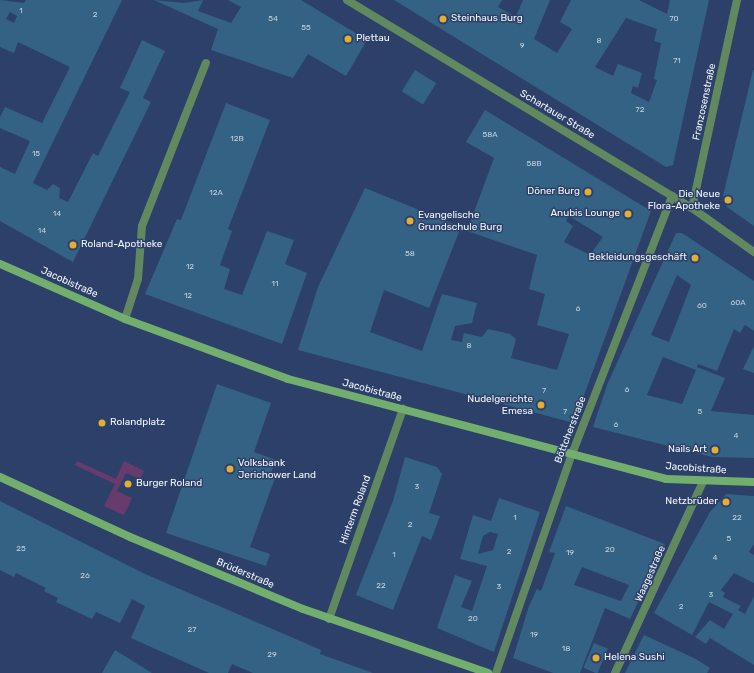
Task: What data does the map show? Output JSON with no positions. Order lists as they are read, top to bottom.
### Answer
{
  "streets": {
    "street": [
      "Franzosenstraße",
      "Schartauer Straße",
      "Jacobistraße",
      "Böttcherstraße",
      "Hinterm Roland",
      "Brüderstraße",
      "Waagestraße"
    ]
  },
  "crossings": [
    ["Franzosenstraße", "Schartauer Straße"],
    ["Schartauer Straße", "Böttcherstraße"],
    ["Jacobistraße", "Böttcherstraße"],
    ["Jacobistraße", "Hinterm Roland"],
    ["Jacobistraße", "Waagestraße"],
    ["Hinterm Roland", "Brüderstraße"]
  ],
  "places": [
    "Steinhaus Burg",
    "Plettau",
    "Döner Burg",
    "Die Neue Flora-Apotheke",
    "Anubis Lounge",
    "Evangelische Grundschule Burg",
    "Roland-Apotheke",
    "Bekleidungsgeschäft",
    "Nudelgerichte Emesa",
    "Rolandplatz",
    "Nails Art",
    "Volksbank Jerichower Land",
    "Burger Roland",
    "Netzbrüder",
    "Helena Sushi"
  ],
  "house_numbers": [
    "1",
    "2",
    "54",
    "70",
    "55",
    "8",
    "9",
    "71",
    "72",
    "58A",
    "12B",
    "15",
    "58B",
    "12A",
    "14",
    "14",
    "58",
    "12",
    "11",
    "12",
    "60A",
    "60",
    "6",
    "8",
    "6",
    "7",
    "7",
    "5",
    "6",
    "4",
    "3",
    "1",
    "22",
    "2",
    "5",
    "25",
    "20",
    "2",
    "19",
    "1",
    "4",
    "26",
    "22",
    "3",
    "3",
    "2",
    "20",
    "27",
    "19",
    "18",
    "29"
  ]
}
